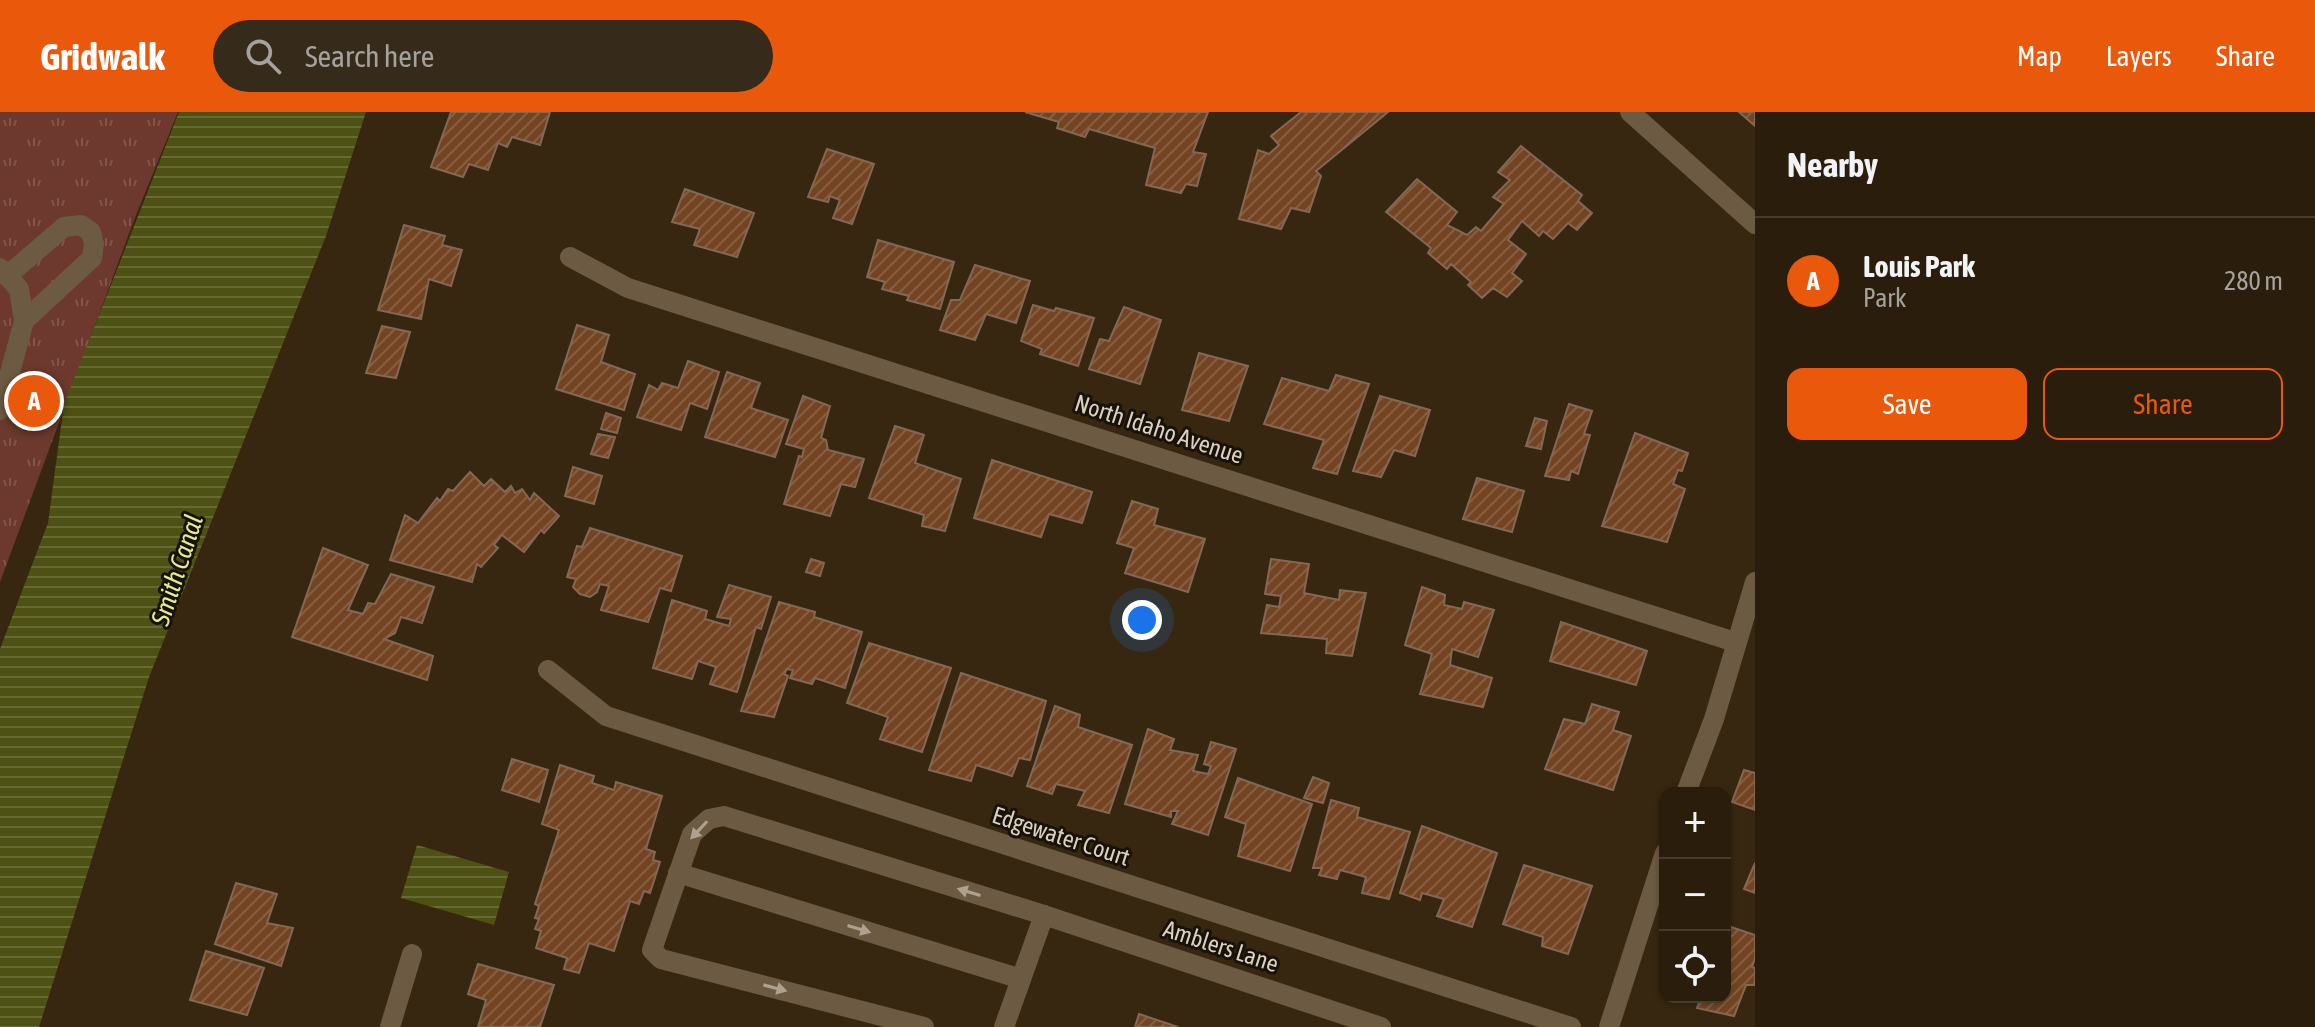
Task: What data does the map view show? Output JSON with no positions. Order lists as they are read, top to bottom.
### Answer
{
  "streets": {
    "street": ["North Idaho Avenue", "Edgewater Court", "Amblers Lane"]
  },
  "water": ["Smith Canal"],
  "page": {
    "header": "Gridwalk",
    "search": "Search here",
    "nav": ["Map", "Layers", "Share"],
    "heading": "Nearby",
    "list": [
      {
        "mark": "A",
        "name": "Louis Park",
        "note": "Park",
        "value": "280 m"
      }
    ],
    "buttons": ["Save", "Share"],
    "pins": "A",
    "map_buttons": ["+", "−"]
  }
}
